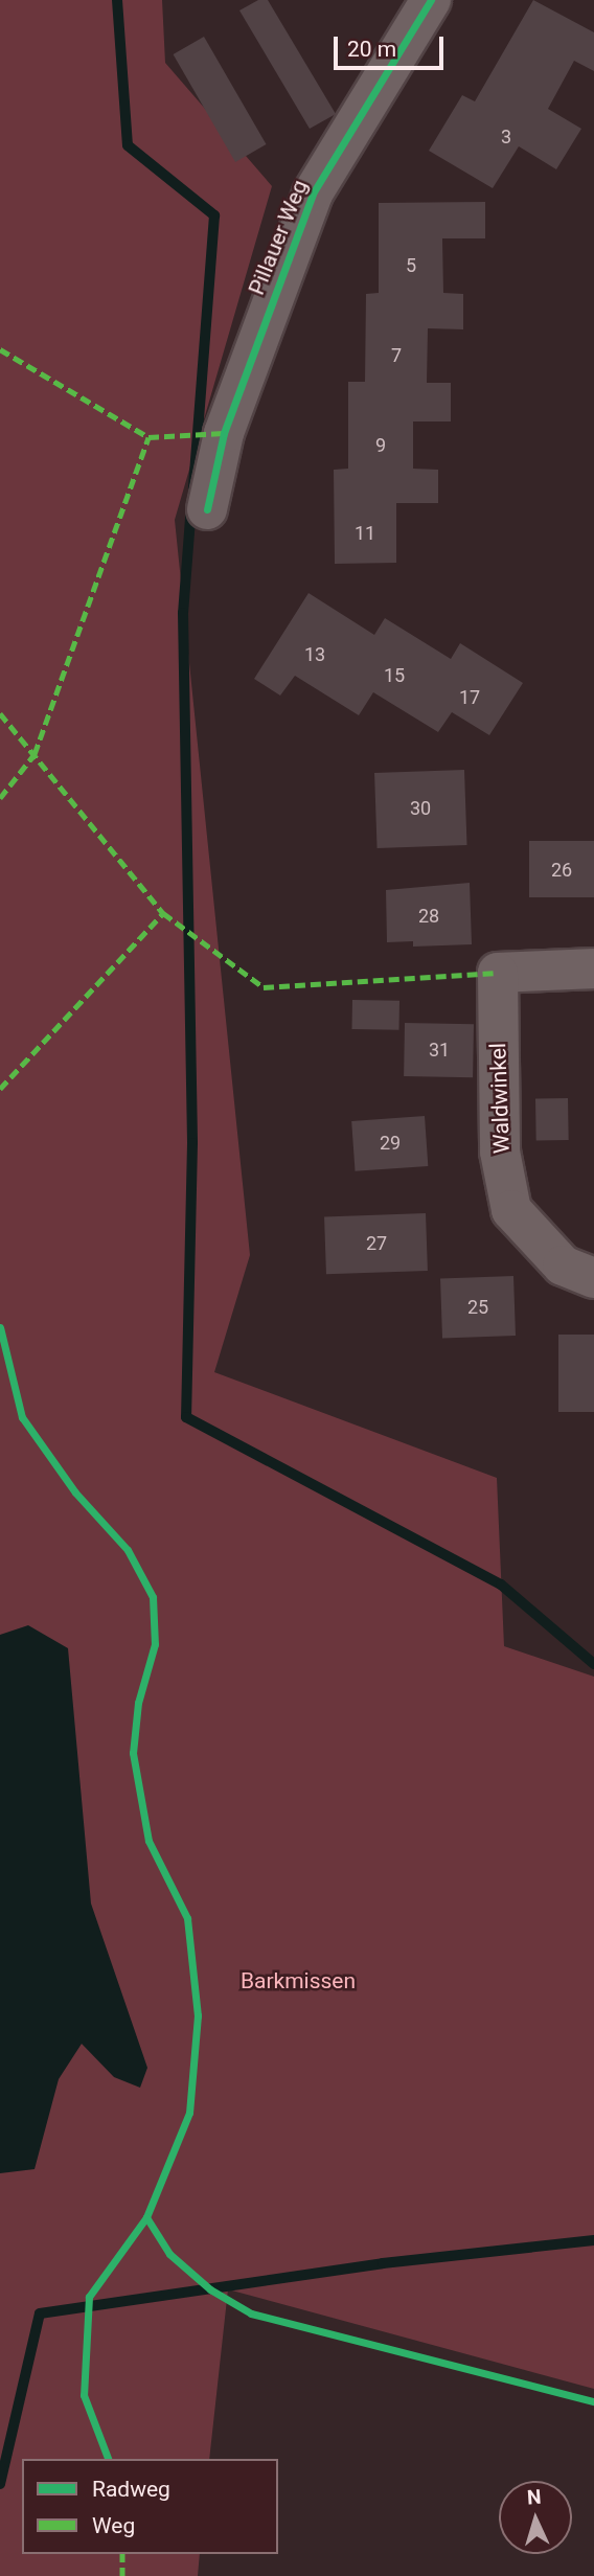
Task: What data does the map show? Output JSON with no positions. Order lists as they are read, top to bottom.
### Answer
{
  "streets": {
    "street": ["Pillauer Weg", "Waldwinkel"]
  },
  "parks": ["Barkmissen"],
  "house_numbers": [
    "3",
    "5",
    "7",
    "9",
    "11",
    "13",
    "15",
    "17",
    "30",
    "26",
    "28",
    "31",
    "29",
    "27",
    "25"
  ],
  "legend": ["Radweg", "Weg"],
  "scale_bar": "20 m",
  "north": "top"
}
